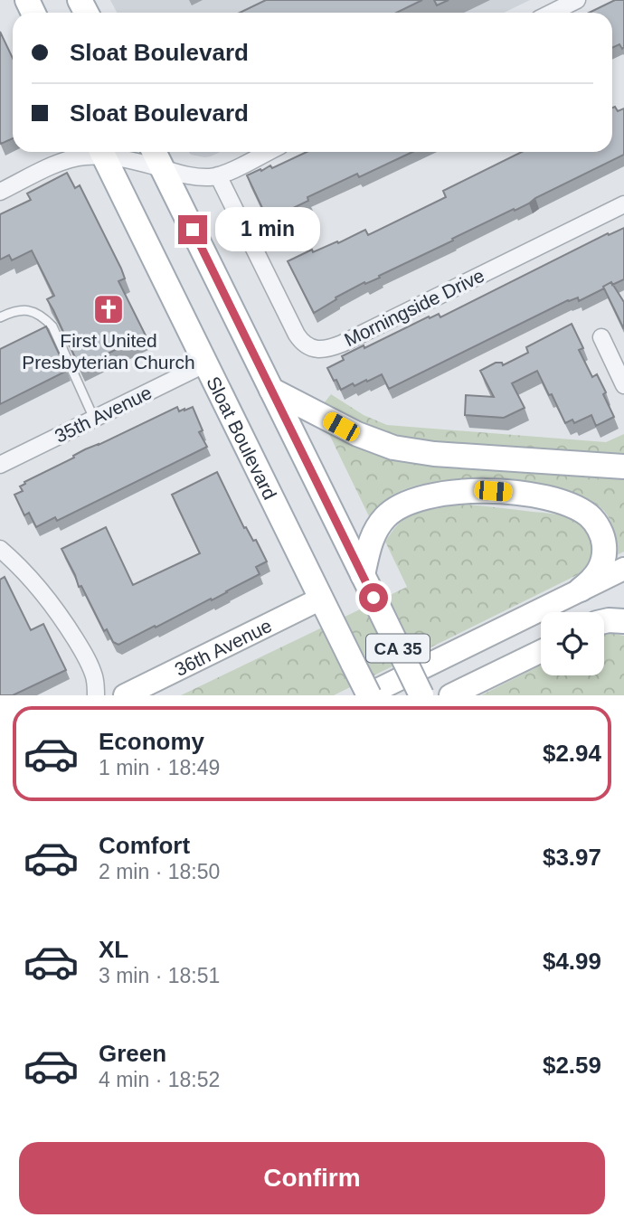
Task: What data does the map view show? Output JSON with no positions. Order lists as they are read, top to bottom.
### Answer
{
  "streets": {
    "main road": ["Sloat Boulevard", "36th Avenue", "CA 35"],
    "street": ["Morningside Drive", "35th Avenue"]
  },
  "crossings": [
    ["35th Avenue", "Sloat Boulevard"],
    ["Sloat Boulevard", "36th Avenue"]
  ],
  "places": {
    "church": ["First United Presbyterian Church"]
  },
  "page": {
    "banner": ["Sloat Boulevard", "Sloat Boulevard"],
    "bubble": "1 min",
    "list": [
      {
        "name": "Economy",
        "note": "1 min · 18:49",
        "value": "$2.94"
      },
      {
        "name": "Comfort",
        "note": "2 min · 18:50",
        "value": "$3.97"
      },
      {
        "name": "XL",
        "note": "3 min · 18:51",
        "value": "$4.99"
      },
      {
        "name": "Green",
        "note": "4 min · 18:52",
        "value": "$2.59"
      }
    ],
    "buttons": "Confirm"
  }
}
